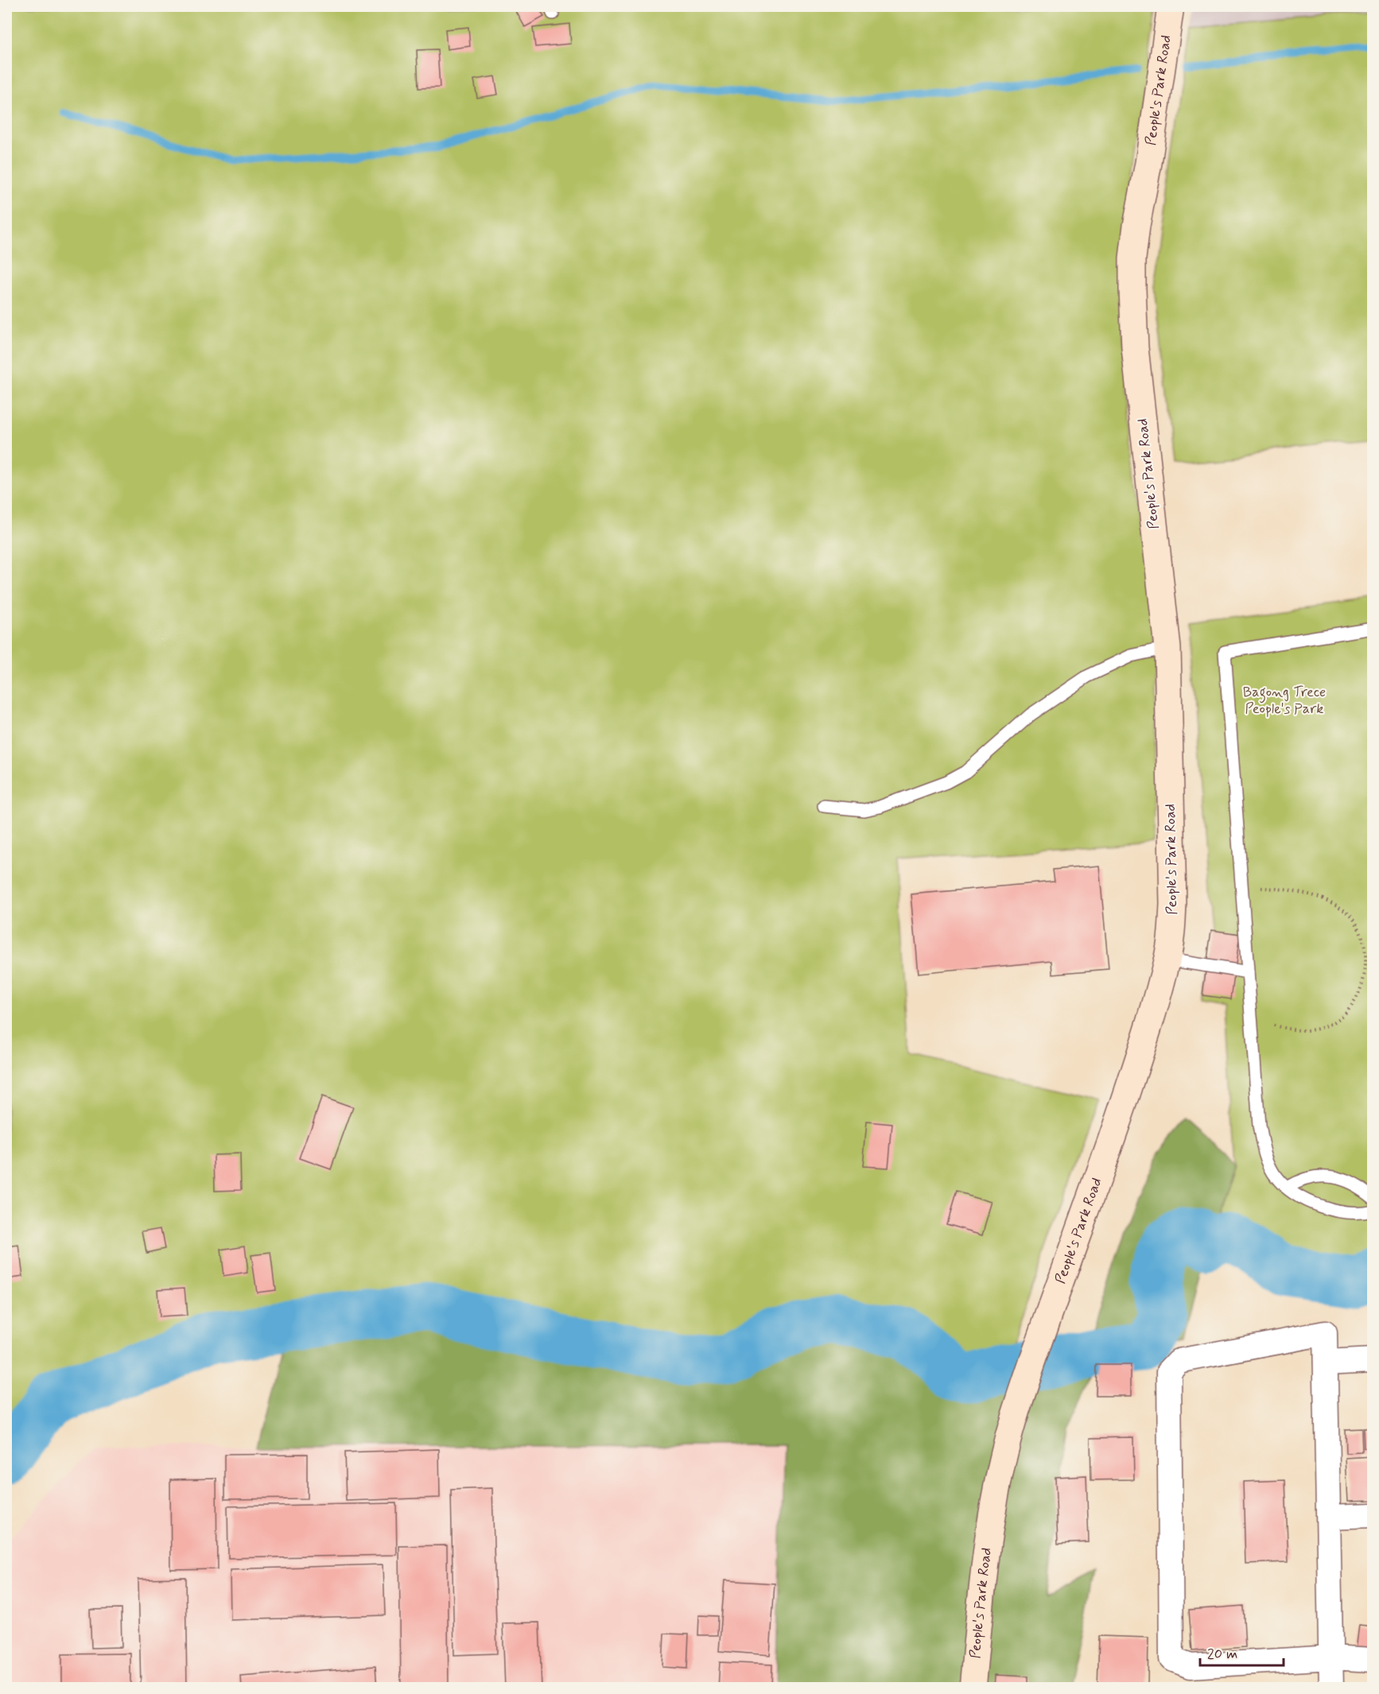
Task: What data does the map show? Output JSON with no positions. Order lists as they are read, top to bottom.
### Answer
{
  "streets": {
    "street": ["People's Park Road"]
  },
  "parks": ["Bagong Trece People's Park"],
  "scale_bar": "20 m"
}
